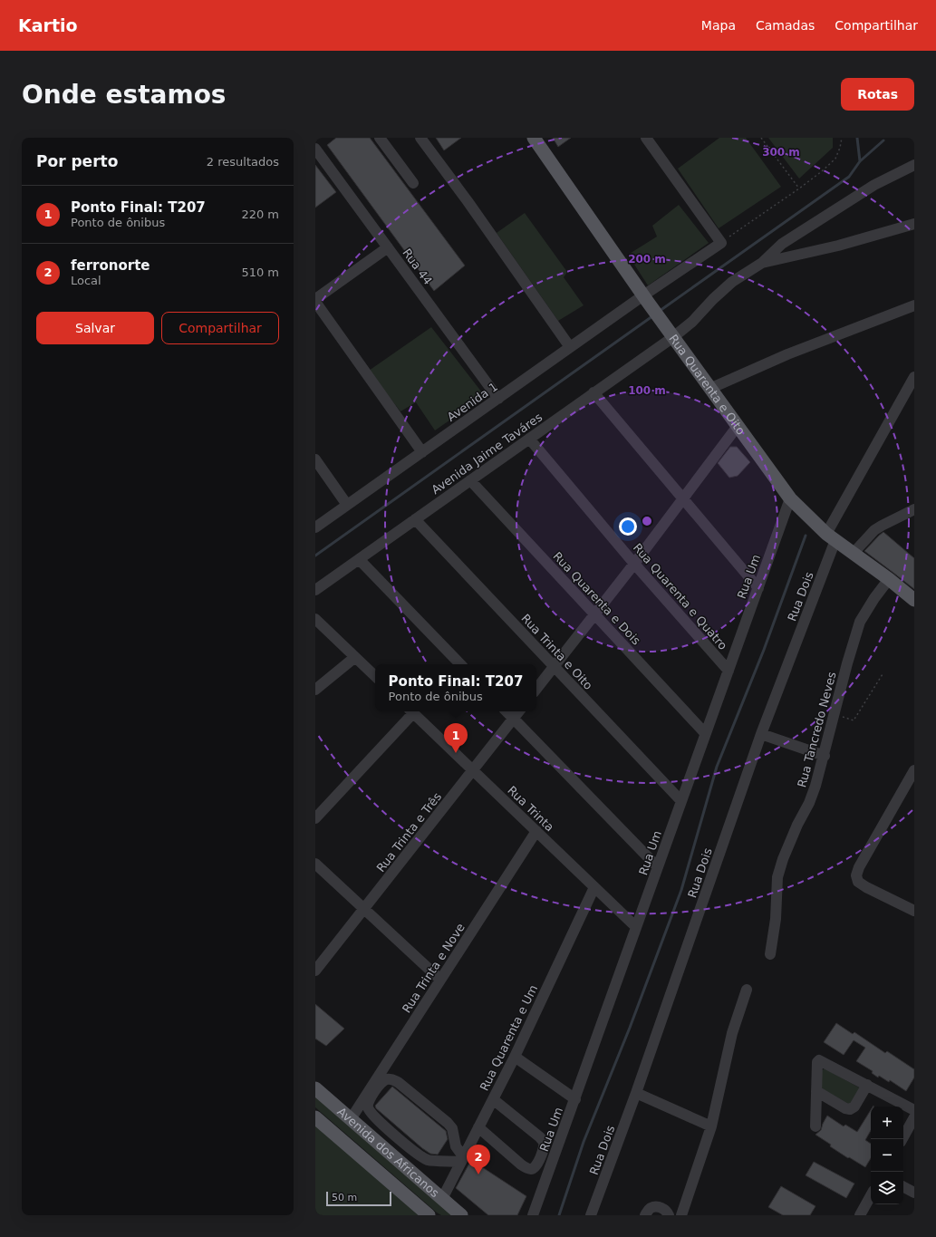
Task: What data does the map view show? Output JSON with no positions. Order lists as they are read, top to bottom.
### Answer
{
  "streets": {
    "main road": ["Rua Quarenta e Oito", "Avenida dos Africanos"],
    "street": [
      "Rua 44",
      "Avenida 1",
      "Avenida Jaime Taváres",
      "Rua Um",
      "Rua Quarenta e Quatro",
      "Rua Dois",
      "Rua Quarenta e Dois",
      "Rua Trinta e Oito",
      "Rua Tancredo Neves",
      "Rua Trinta",
      "Rua Trinta e Três",
      "Rua Trinta e Nove",
      "Rua Quarenta e Um"
    ]
  },
  "crossings": [
    ["Rua 44", "Avenida 1"],
    ["Rua Quarenta e Oito", "Avenida 1"],
    ["Rua Quarenta e Oito", "Avenida Jaime Taváres"],
    ["Rua Quarenta e Oito", "Rua Um"],
    ["Rua Quarenta e Oito", "Rua Dois"],
    ["Rua Quarenta e Oito", "Rua Tancredo Neves"],
    ["Avenida Jaime Taváres", "Rua Quarenta e Quatro"],
    ["Avenida Jaime Taváres", "Rua Quarenta e Dois"],
    ["Avenida Jaime Taváres", "Rua Trinta e Oito"],
    ["Rua Um", "Rua Quarenta e Quatro"],
    ["Rua Um", "Rua Quarenta e Dois"],
    ["Rua Um", "Rua Trinta e Oito"],
    ["Rua Um", "Rua Trinta"],
    ["Rua Trinta", "Rua Trinta e Três"],
    ["Rua Trinta", "Rua Trinta e Nove"],
    ["Rua Trinta", "Rua Quarenta e Um"],
    ["Rua Trinta e Nove", "Avenida dos Africanos"],
    ["Rua Quarenta e Um", "Avenida dos Africanos"]
  ],
  "scale_bar": "50 m",
  "page": {
    "header": "Kartio",
    "nav": ["Mapa", "Camadas", "Compartilhar"],
    "buttons": [
      "Rotas",
      ["Salvar", "Compartilhar"]
    ],
    "title": "Onde estamos",
    "heading": ["Por perto", "2 resultados"],
    "list": [
      {
        "mark": "1",
        "name": "Ponto Final: T207",
        "note": "Ponto de ônibus",
        "value": "220 m"
      },
      {
        "mark": "2",
        "name": "ferronorte",
        "note": "Local",
        "value": "510 m"
      }
    ],
    "popup": ["Ponto Final: T207", "Ponto de ônibus"],
    "pins": ["1", "2"],
    "map_buttons": ["+", "−"],
    "scale": "50 m"
  },
  "rings": ["300 m", "200 m", "100 m"]
}
